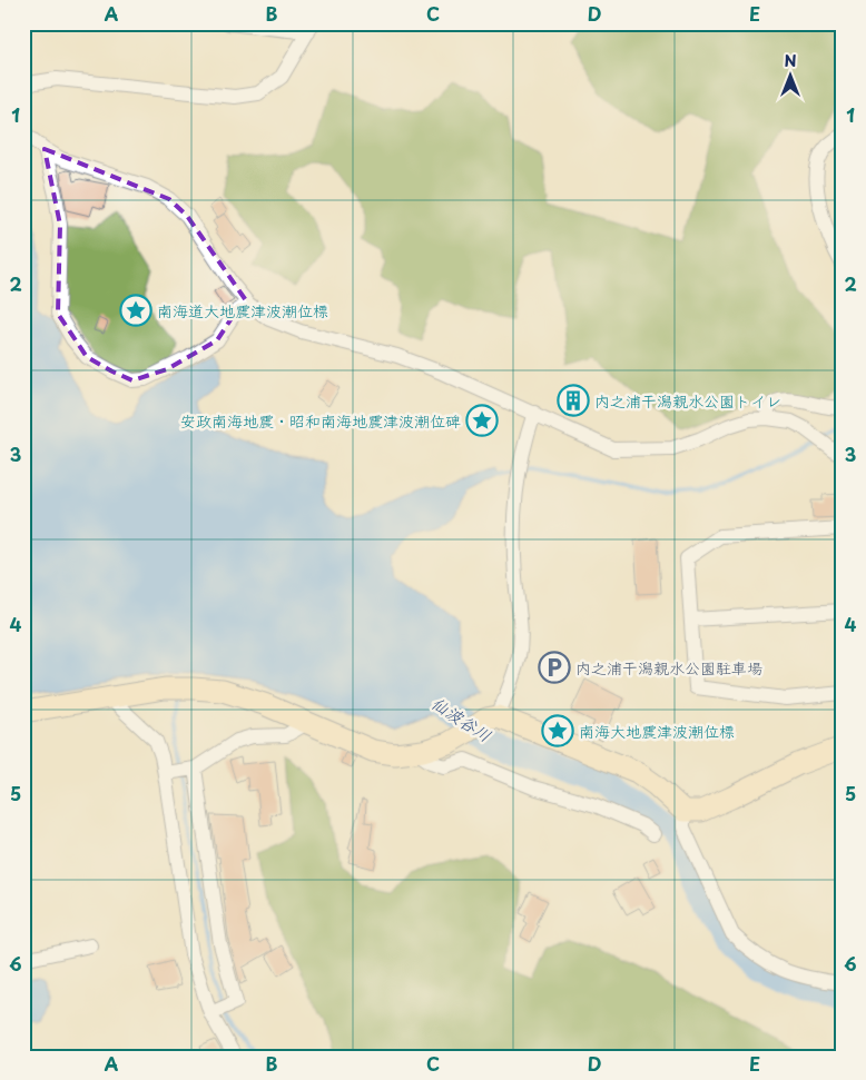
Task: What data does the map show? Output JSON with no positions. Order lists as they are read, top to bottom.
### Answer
{
  "water": ["仙波谷川"],
  "places": {
    "place": ["南海道大地震津波潮位標", "安政南海地震・昭和南海地震津波潮位碑", "南海大地震津波潮位標"],
    "building": ["内之浦干潟親水公園トイレ"],
    "parking": ["内之浦干潟親水公園駐車場"]
  },
  "north": "top",
  "grid": {
    "columns": [
      "A",
      "B",
      "C",
      "D",
      "E"
    ],
    "rows": [
      "1",
      "2",
      "3",
      "4",
      "5",
      "6"
    ]
  }
}
